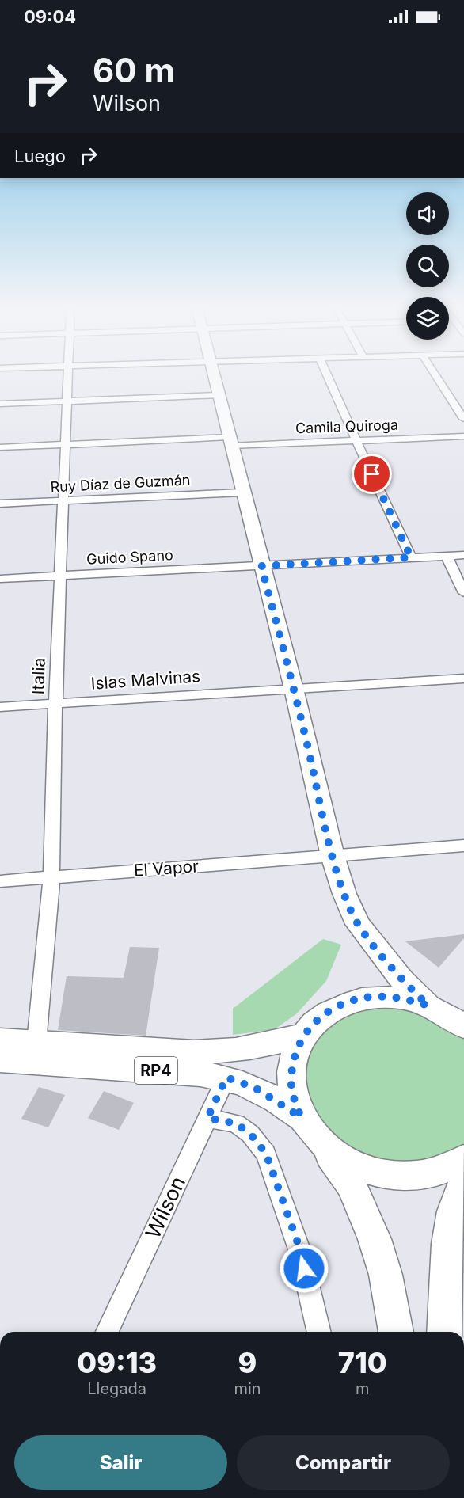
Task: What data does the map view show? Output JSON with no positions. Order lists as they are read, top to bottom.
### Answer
{
  "streets": {
    "main road": ["RP4"],
    "street": [
      "Camila Quiroga",
      "Ruy Díaz de Guzmán",
      "Guido Spano",
      "Italia",
      "Islas Malvinas",
      "El Vapor",
      "Wilson"
    ]
  },
  "crossings": [
    ["Camila Quiroga", "Italia"],
    ["Camila Quiroga", "RP4"],
    ["Ruy Díaz de Guzmán", "Italia"],
    ["Ruy Díaz de Guzmán", "RP4"],
    ["Guido Spano", "Italia"],
    ["Guido Spano", "RP4"],
    ["Italia", "Islas Malvinas"],
    ["Italia", "El Vapor"],
    ["Islas Malvinas", "RP4"],
    ["El Vapor", "RP4"],
    ["RP4", "Wilson"]
  ],
  "page": {
    "status": "09:04",
    "turn": ["60 m", "Wilson"],
    "then": "Luego",
    "eta": [
      "09:13",
      "Llegada",
      "9",
      "min",
      "710",
      "m"
    ],
    "buttons": ["Salir", "Compartir"]
  }
}
